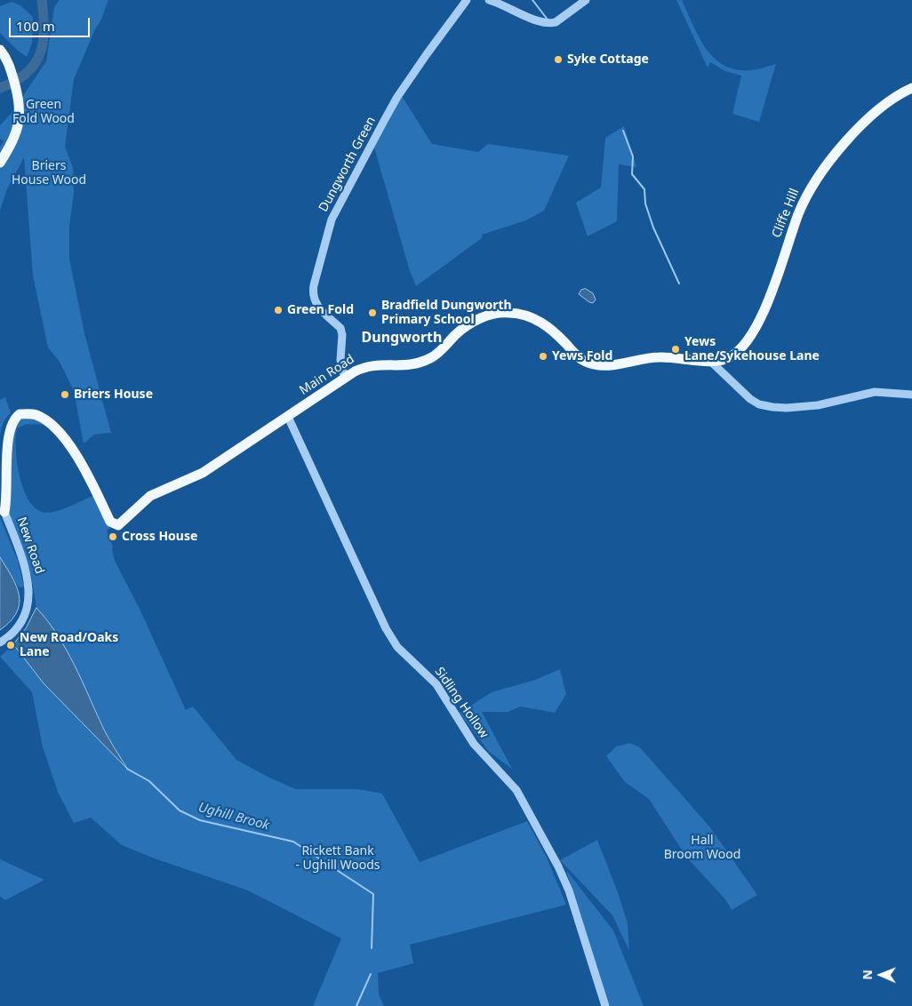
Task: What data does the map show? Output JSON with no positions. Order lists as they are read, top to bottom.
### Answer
{
  "streets": {
    "main road": ["Cliffe Hill", "Main Road", "New Road"],
    "street": ["Dungworth Green", "Sidling Hollow"]
  },
  "crossings": [
    ["Dungworth Green", "Main Road"],
    ["Cliffe Hill", "Main Road"],
    ["Main Road", "New Road"],
    ["Main Road", "Sidling Hollow"]
  ],
  "districts": ["Dungworth"],
  "water": ["Ughill Brook"],
  "parks": [
    "Green Fold Wood",
    "Briers House Wood",
    "Hall Broom Wood",
    "Rickett Bank - Ughill Woods"
  ],
  "places": [
    "Syke Cottage",
    "Green Fold",
    "Bradfield Dungworth Primary School",
    "Yews Lane/Sykehouse Lane",
    "Yews Fold",
    "Briers House",
    "Cross House",
    "New Road/Oaks Lane"
  ],
  "scale_bar": "100 m",
  "north": "left"
}
